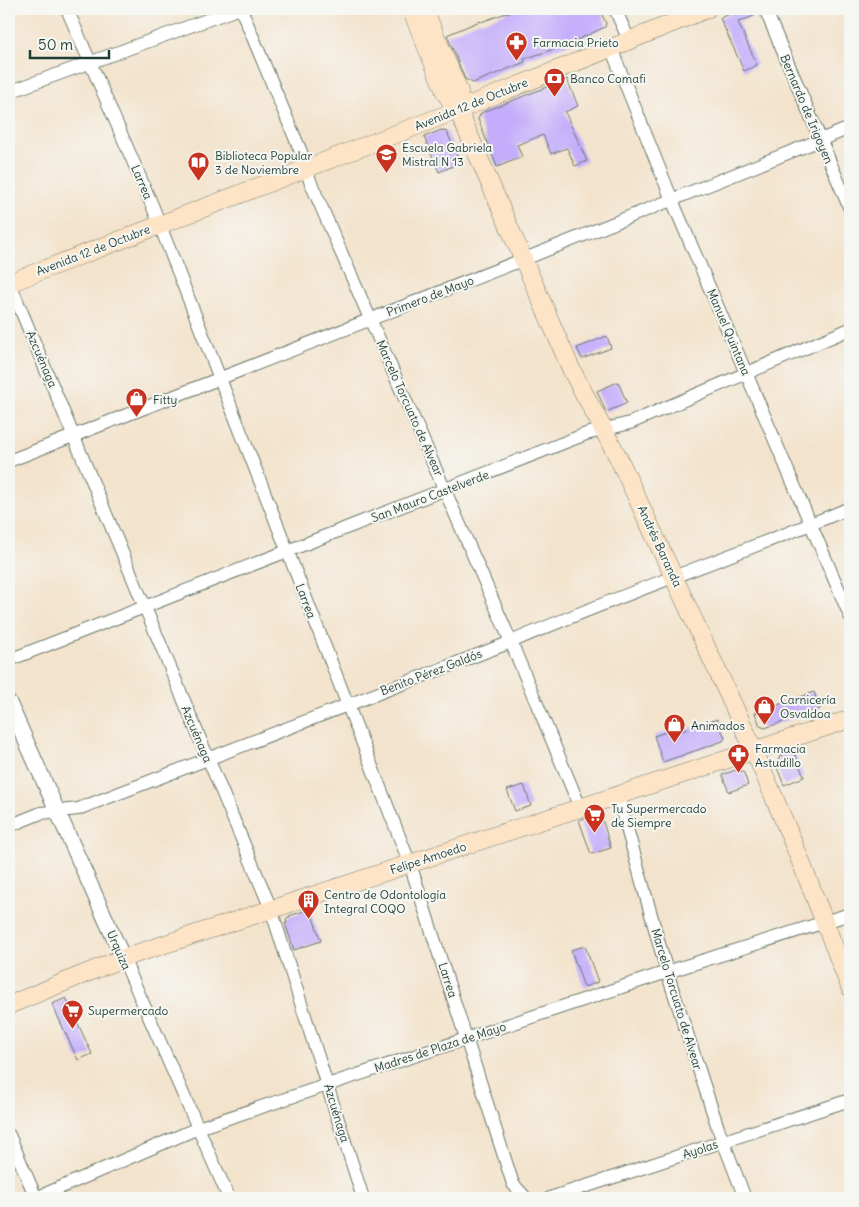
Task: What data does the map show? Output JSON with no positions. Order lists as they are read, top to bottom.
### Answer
{
  "streets": {
    "main road": ["Avenida 12 de Octubre", "Andrés Baranda", "Felipe Amoedo"],
    "street": [
      "Bernardo de Irigoyen",
      "Larrea",
      "Primero de Mayo",
      "Manuel Quintana",
      "Azcuénaga",
      "Marcelo Torcuato de Alvear",
      "San Mauro Castelverde",
      "Benito Pérez Galdós",
      "Urquiza",
      "Madres de Plaza de Mayo",
      "Ayolas"
    ]
  },
  "crossings": [
    ["Avenida 12 de Octubre", "Larrea"],
    ["Avenida 12 de Octubre", "Manuel Quintana"],
    ["Avenida 12 de Octubre", "Azcuénaga"],
    ["Avenida 12 de Octubre", "Marcelo Torcuato de Alvear"],
    ["Avenida 12 de Octubre", "Andrés Baranda"],
    ["Bernardo de Irigoyen", "Primero de Mayo"],
    ["Larrea", "Primero de Mayo"],
    ["Larrea", "San Mauro Castelverde"],
    ["Larrea", "Benito Pérez Galdós"],
    ["Larrea", "Felipe Amoedo"],
    ["Larrea", "Madres de Plaza de Mayo"],
    ["Primero de Mayo", "Manuel Quintana"],
    ["Primero de Mayo", "Azcuénaga"],
    ["Primero de Mayo", "Marcelo Torcuato de Alvear"],
    ["Primero de Mayo", "Andrés Baranda"],
    ["Manuel Quintana", "San Mauro Castelverde"],
    ["Manuel Quintana", "Benito Pérez Galdós"],
    ["Azcuénaga", "San Mauro Castelverde"],
    ["Azcuénaga", "Benito Pérez Galdós"],
    ["Azcuénaga", "Felipe Amoedo"],
    ["Azcuénaga", "Madres de Plaza de Mayo"],
    ["Marcelo Torcuato de Alvear", "San Mauro Castelverde"],
    ["Marcelo Torcuato de Alvear", "Benito Pérez Galdós"],
    ["Marcelo Torcuato de Alvear", "Felipe Amoedo"],
    ["Marcelo Torcuato de Alvear", "Madres de Plaza de Mayo"],
    ["Marcelo Torcuato de Alvear", "Ayolas"],
    ["San Mauro Castelverde", "Andrés Baranda"],
    ["Andrés Baranda", "Benito Pérez Galdós"],
    ["Andrés Baranda", "Felipe Amoedo"],
    ["Andrés Baranda", "Madres de Plaza de Mayo"],
    ["Benito Pérez Galdós", "Urquiza"],
    ["Felipe Amoedo", "Urquiza"],
    ["Urquiza", "Madres de Plaza de Mayo"]
  ],
  "places": {
    "pharmacy": ["Farmacia Prieto", "Farmacia Astudillo"],
    "bank": ["Banco Comafi"],
    "school or university": ["Escuela Gabriela Mistral N 13"],
    "library": ["Biblioteca Popular 3 de Noviembre"],
    "shop": ["Fitty", "Carnicería Osvaldoa", "Animados"],
    "supermarket": ["Tu Supermercado de Siempre", "Supermercado"],
    "building": ["Centro de Odontología Integral COQO"]
  },
  "scale_bar": "50 m"
}
